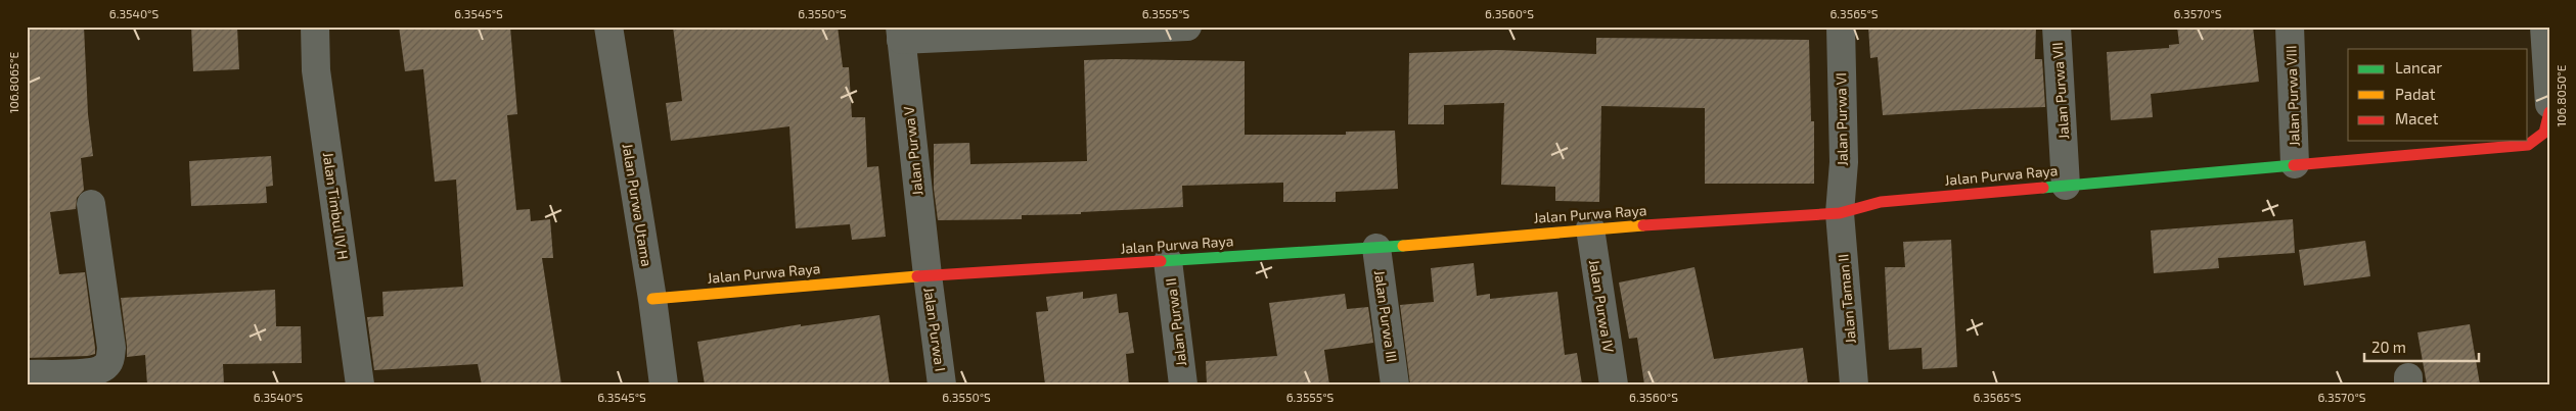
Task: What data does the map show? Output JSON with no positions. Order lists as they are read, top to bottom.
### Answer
{
  "streets": {
    "street": [
      "Jalan Purwa VII",
      "Jalan Purwa VIII",
      "Jalan Purwa VI",
      "Jalan Purwa V",
      "Jalan Purwa Raya",
      "Jalan Purwa Utama",
      "Jalan Timbul IV H",
      "Jalan Taman II",
      "Jalan Purwa IV",
      "Jalan Purwa III",
      "Jalan Purwa II",
      "Jalan Purwa I"
    ]
  },
  "crossings": [
    ["Jalan Purwa VII", "Jalan Purwa Raya"],
    ["Jalan Purwa VIII", "Jalan Purwa Raya"],
    ["Jalan Purwa VI", "Jalan Purwa Raya"],
    ["Jalan Purwa VI", "Jalan Taman II"],
    ["Jalan Purwa V", "Jalan Purwa Raya"],
    ["Jalan Purwa V", "Jalan Purwa I"],
    ["Jalan Purwa Raya", "Jalan Purwa Utama"],
    ["Jalan Purwa Raya", "Jalan Taman II"],
    ["Jalan Purwa Raya", "Jalan Purwa IV"],
    ["Jalan Purwa Raya", "Jalan Purwa III"],
    ["Jalan Purwa Raya", "Jalan Purwa II"],
    ["Jalan Purwa Raya", "Jalan Purwa I"]
  ],
  "legend": ["Lancar", "Padat", "Macet"],
  "scale_bar": "20 m",
  "coordinates": [
    "6.3540°S",
    "6.3545°S",
    "6.3550°S",
    "6.3555°S",
    "6.3560°S",
    "6.3565°S",
    "6.3570°S",
    "106.8065°E",
    "106.8050°E"
  ]
}
